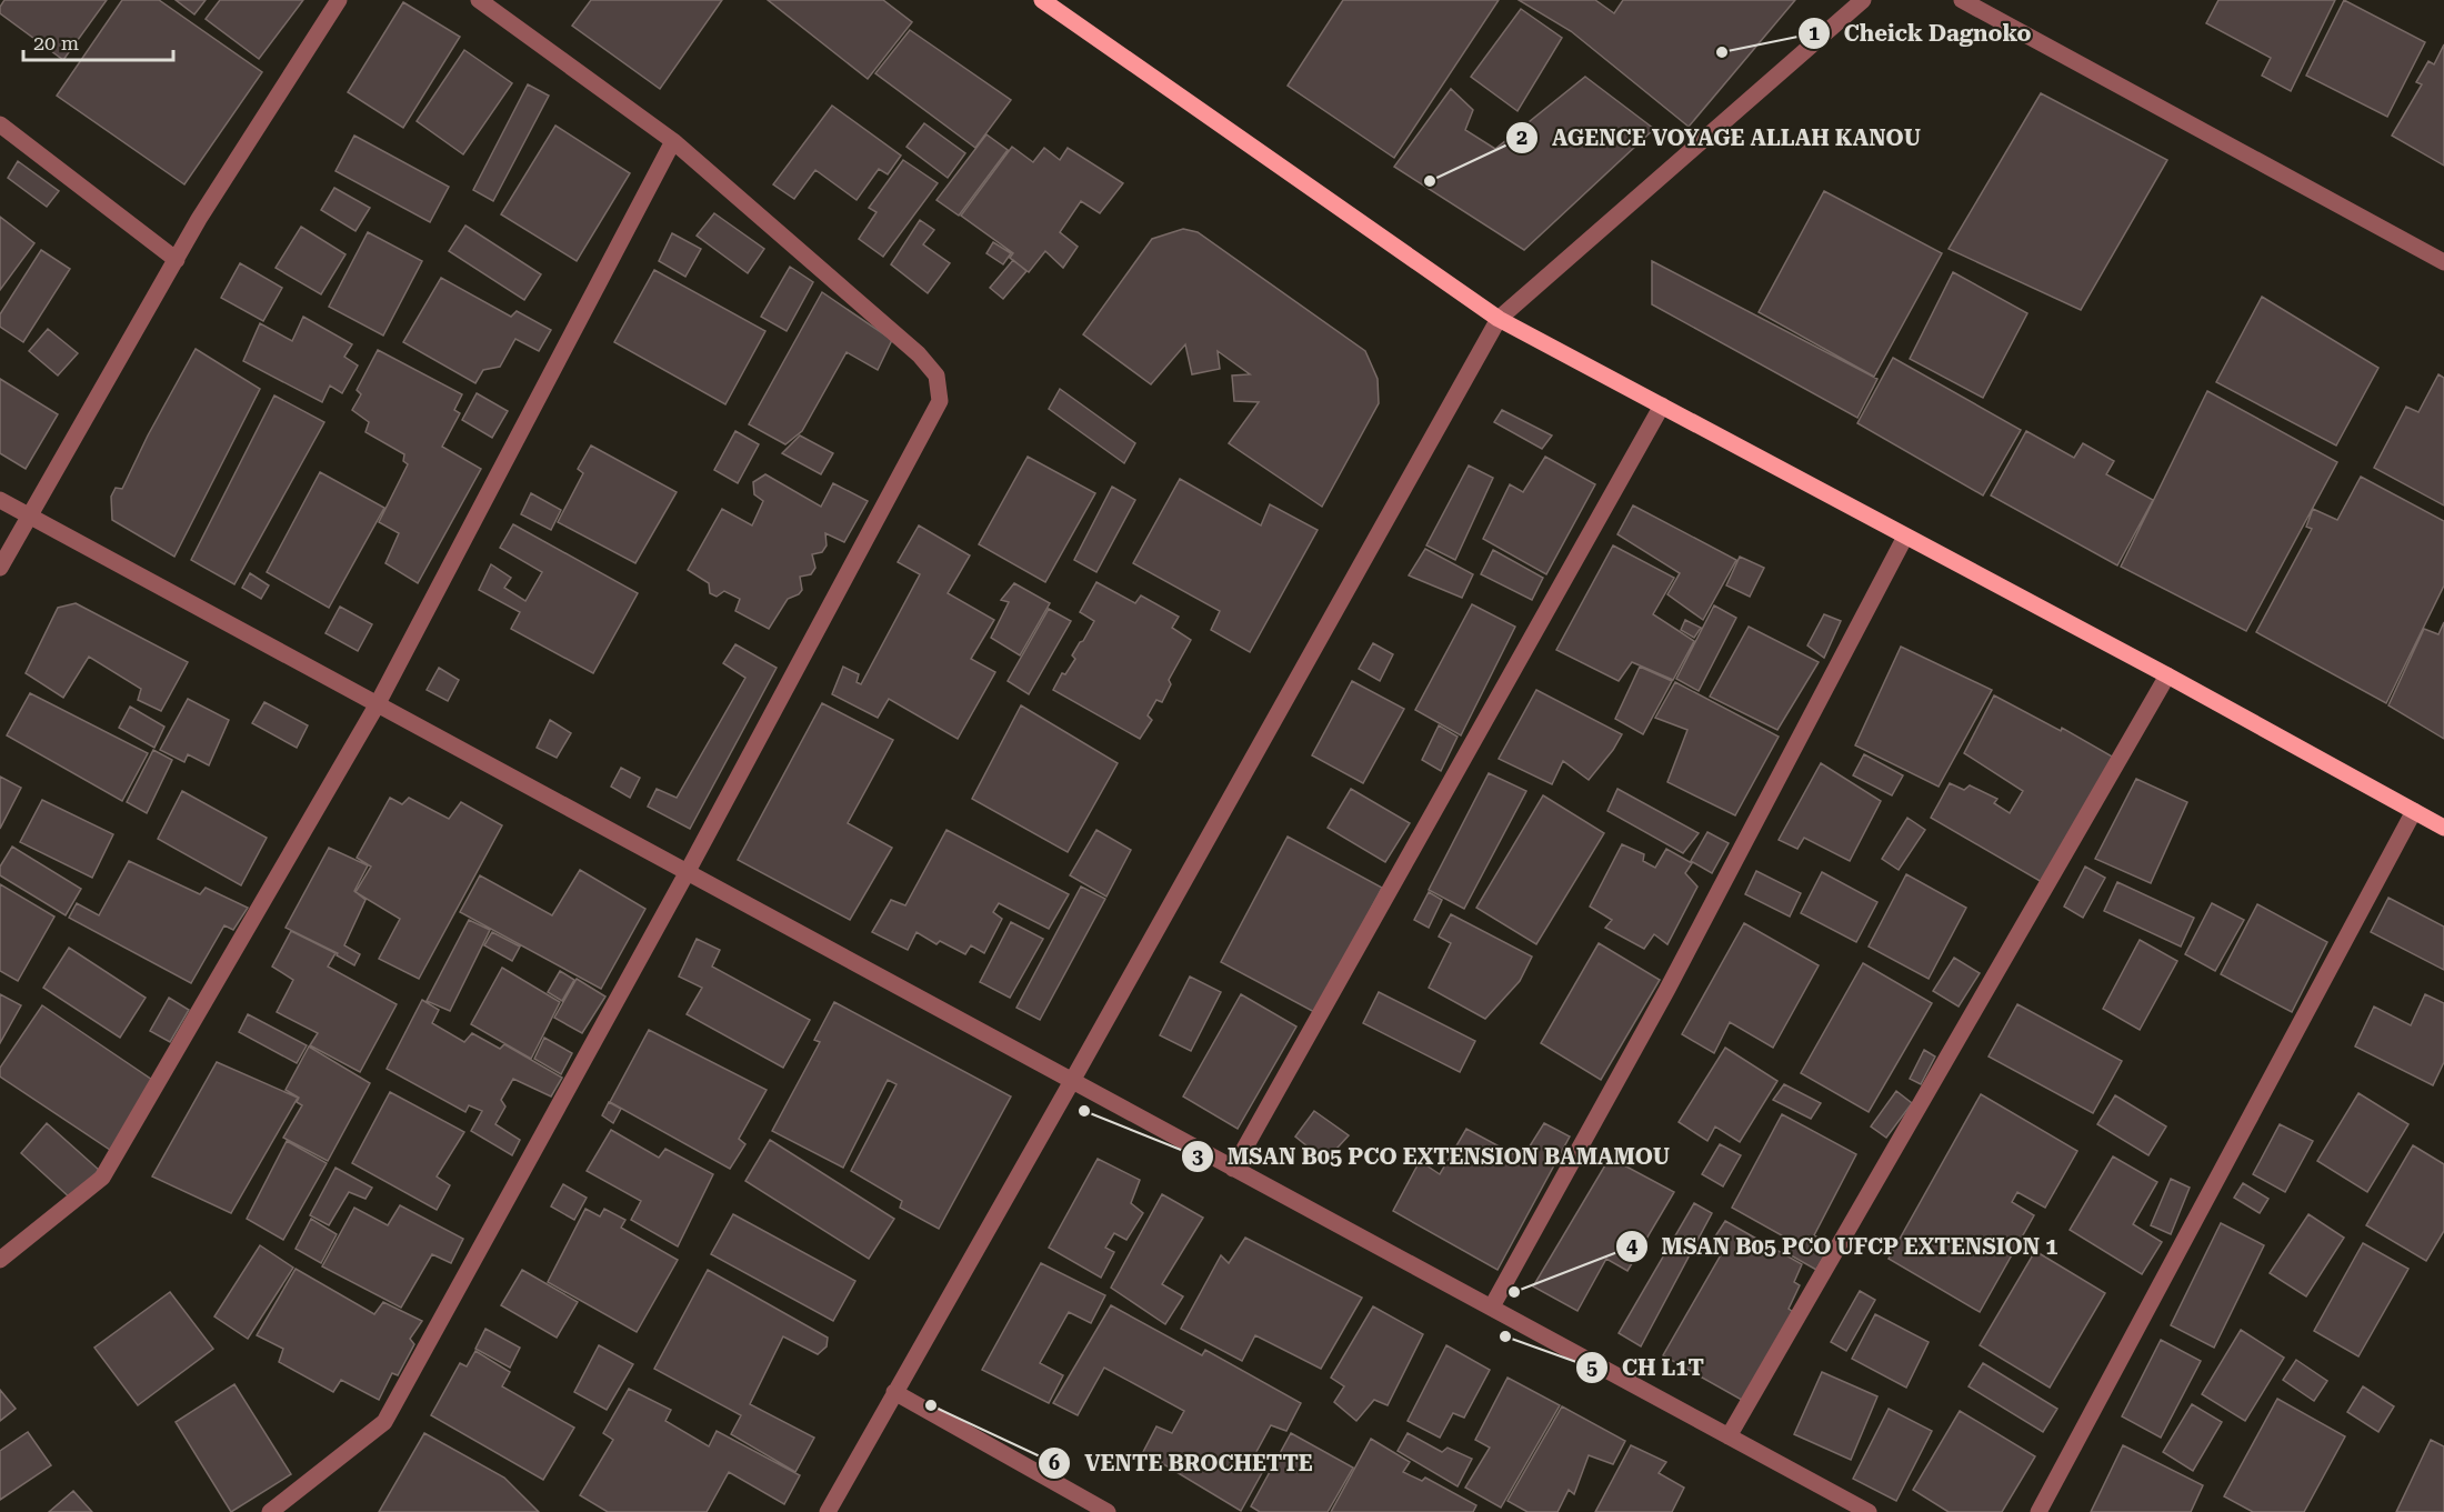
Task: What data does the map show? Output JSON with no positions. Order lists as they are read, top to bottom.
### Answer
{
  "places": [
    "Cheick Dagnoko",
    "AGENCE VOYAGE ALLAH KANOU",
    "MSAN B05 PCO EXTENSION BAMAMOU",
    "MSAN B05 PCO UFCP EXTENSION 1",
    "CH L1T",
    "VENTE BROCHETTE"
  ],
  "scale_bar": "20 m"
}
